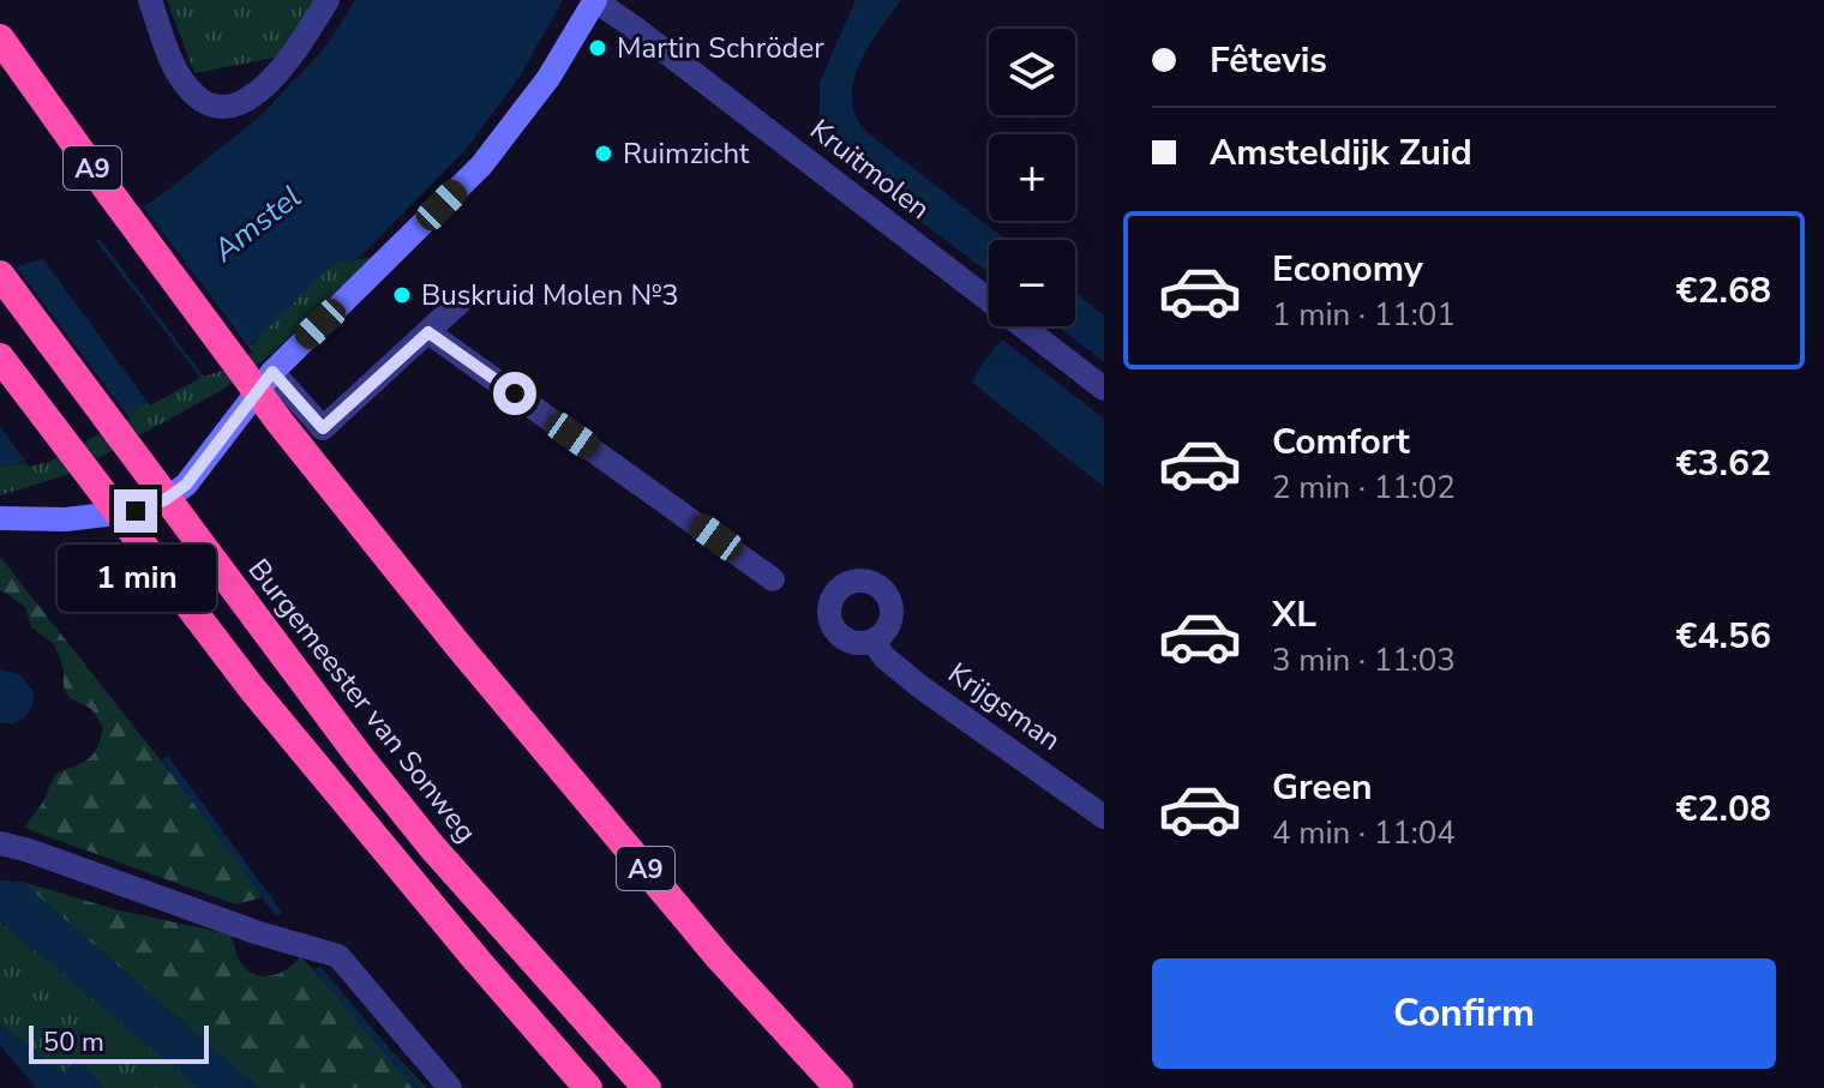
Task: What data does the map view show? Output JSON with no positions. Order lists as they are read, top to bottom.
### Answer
{
  "streets": {
    "highway": ["A9", "Burgemeester van Sonweg"],
    "street": ["Kruitmolen", "Krijgsman"]
  },
  "water": ["Amstel"],
  "places": ["Martin Schröder", "Ruimzicht", "Buskruid Molen №3"],
  "scale_bar": "50 m",
  "page": {
    "banner": ["Fêtevis", "Amsteldijk Zuid"],
    "map_buttons": ["+", "−"],
    "list": [
      {
        "name": "Economy",
        "note": "1 min · 11:01",
        "value": "€2.68"
      },
      {
        "name": "Comfort",
        "note": "2 min · 11:02",
        "value": "€3.62"
      },
      {
        "name": "XL",
        "note": "3 min · 11:03",
        "value": "€4.56"
      },
      {
        "name": "Green",
        "note": "4 min · 11:04",
        "value": "€2.08"
      }
    ],
    "bubble": "1 min",
    "buttons": "Confirm",
    "scale": "50 m"
  }
}
